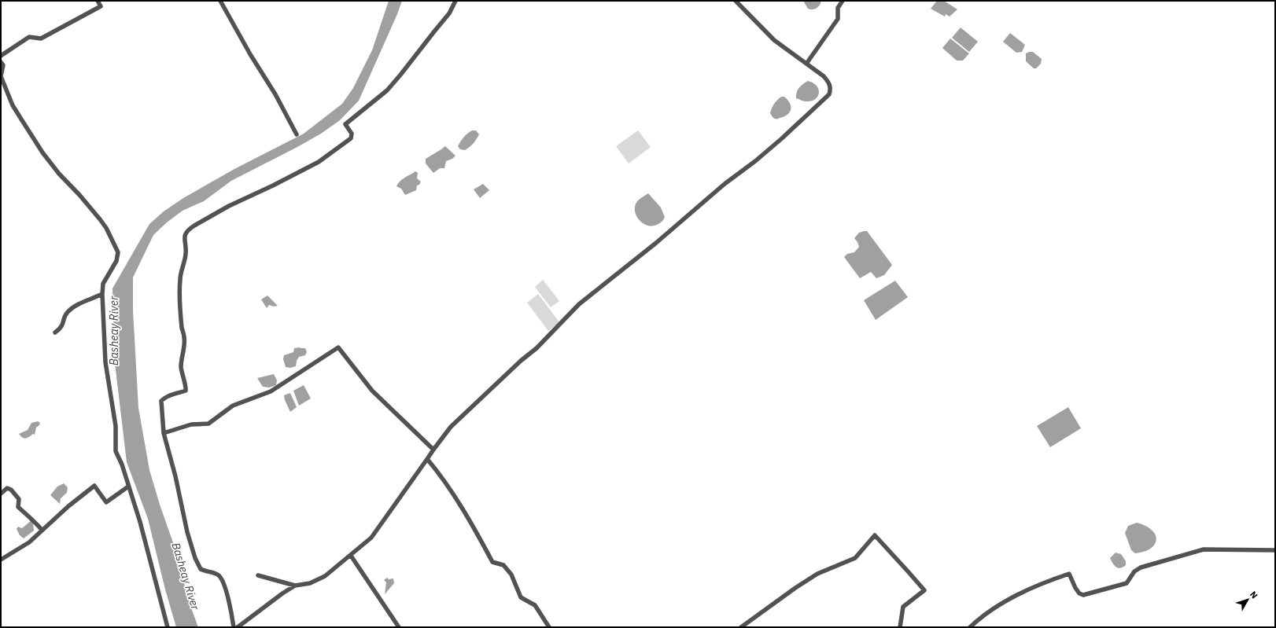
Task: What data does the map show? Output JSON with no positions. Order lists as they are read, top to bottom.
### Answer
{
  "water": ["Basheay River"],
  "north": "top right"
}
